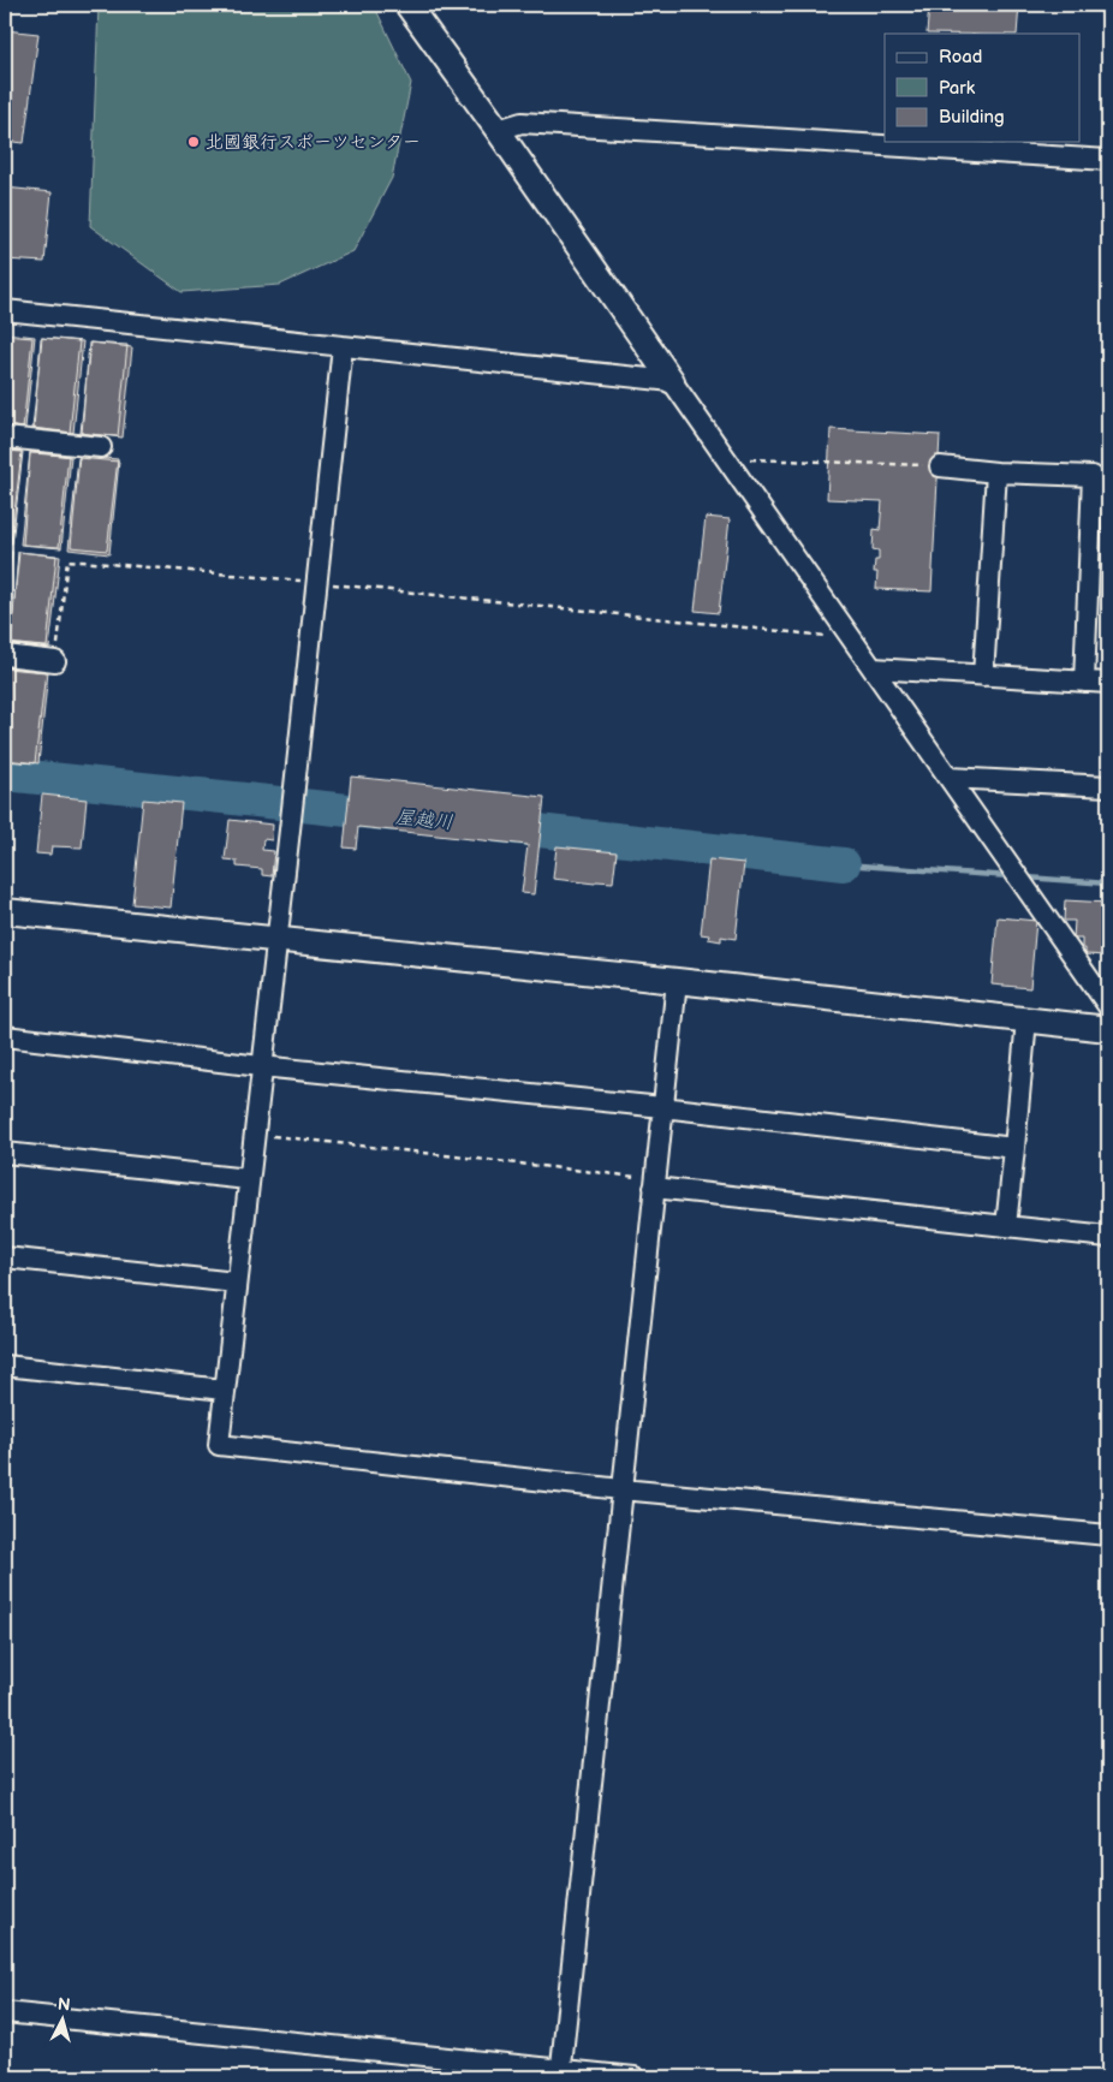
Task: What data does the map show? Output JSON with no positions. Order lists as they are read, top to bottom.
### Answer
{
  "water": ["屋越川"],
  "places": ["北國銀行スポーツセンター"],
  "legend": ["Road", "Park", "Building"],
  "north": "top"
}
